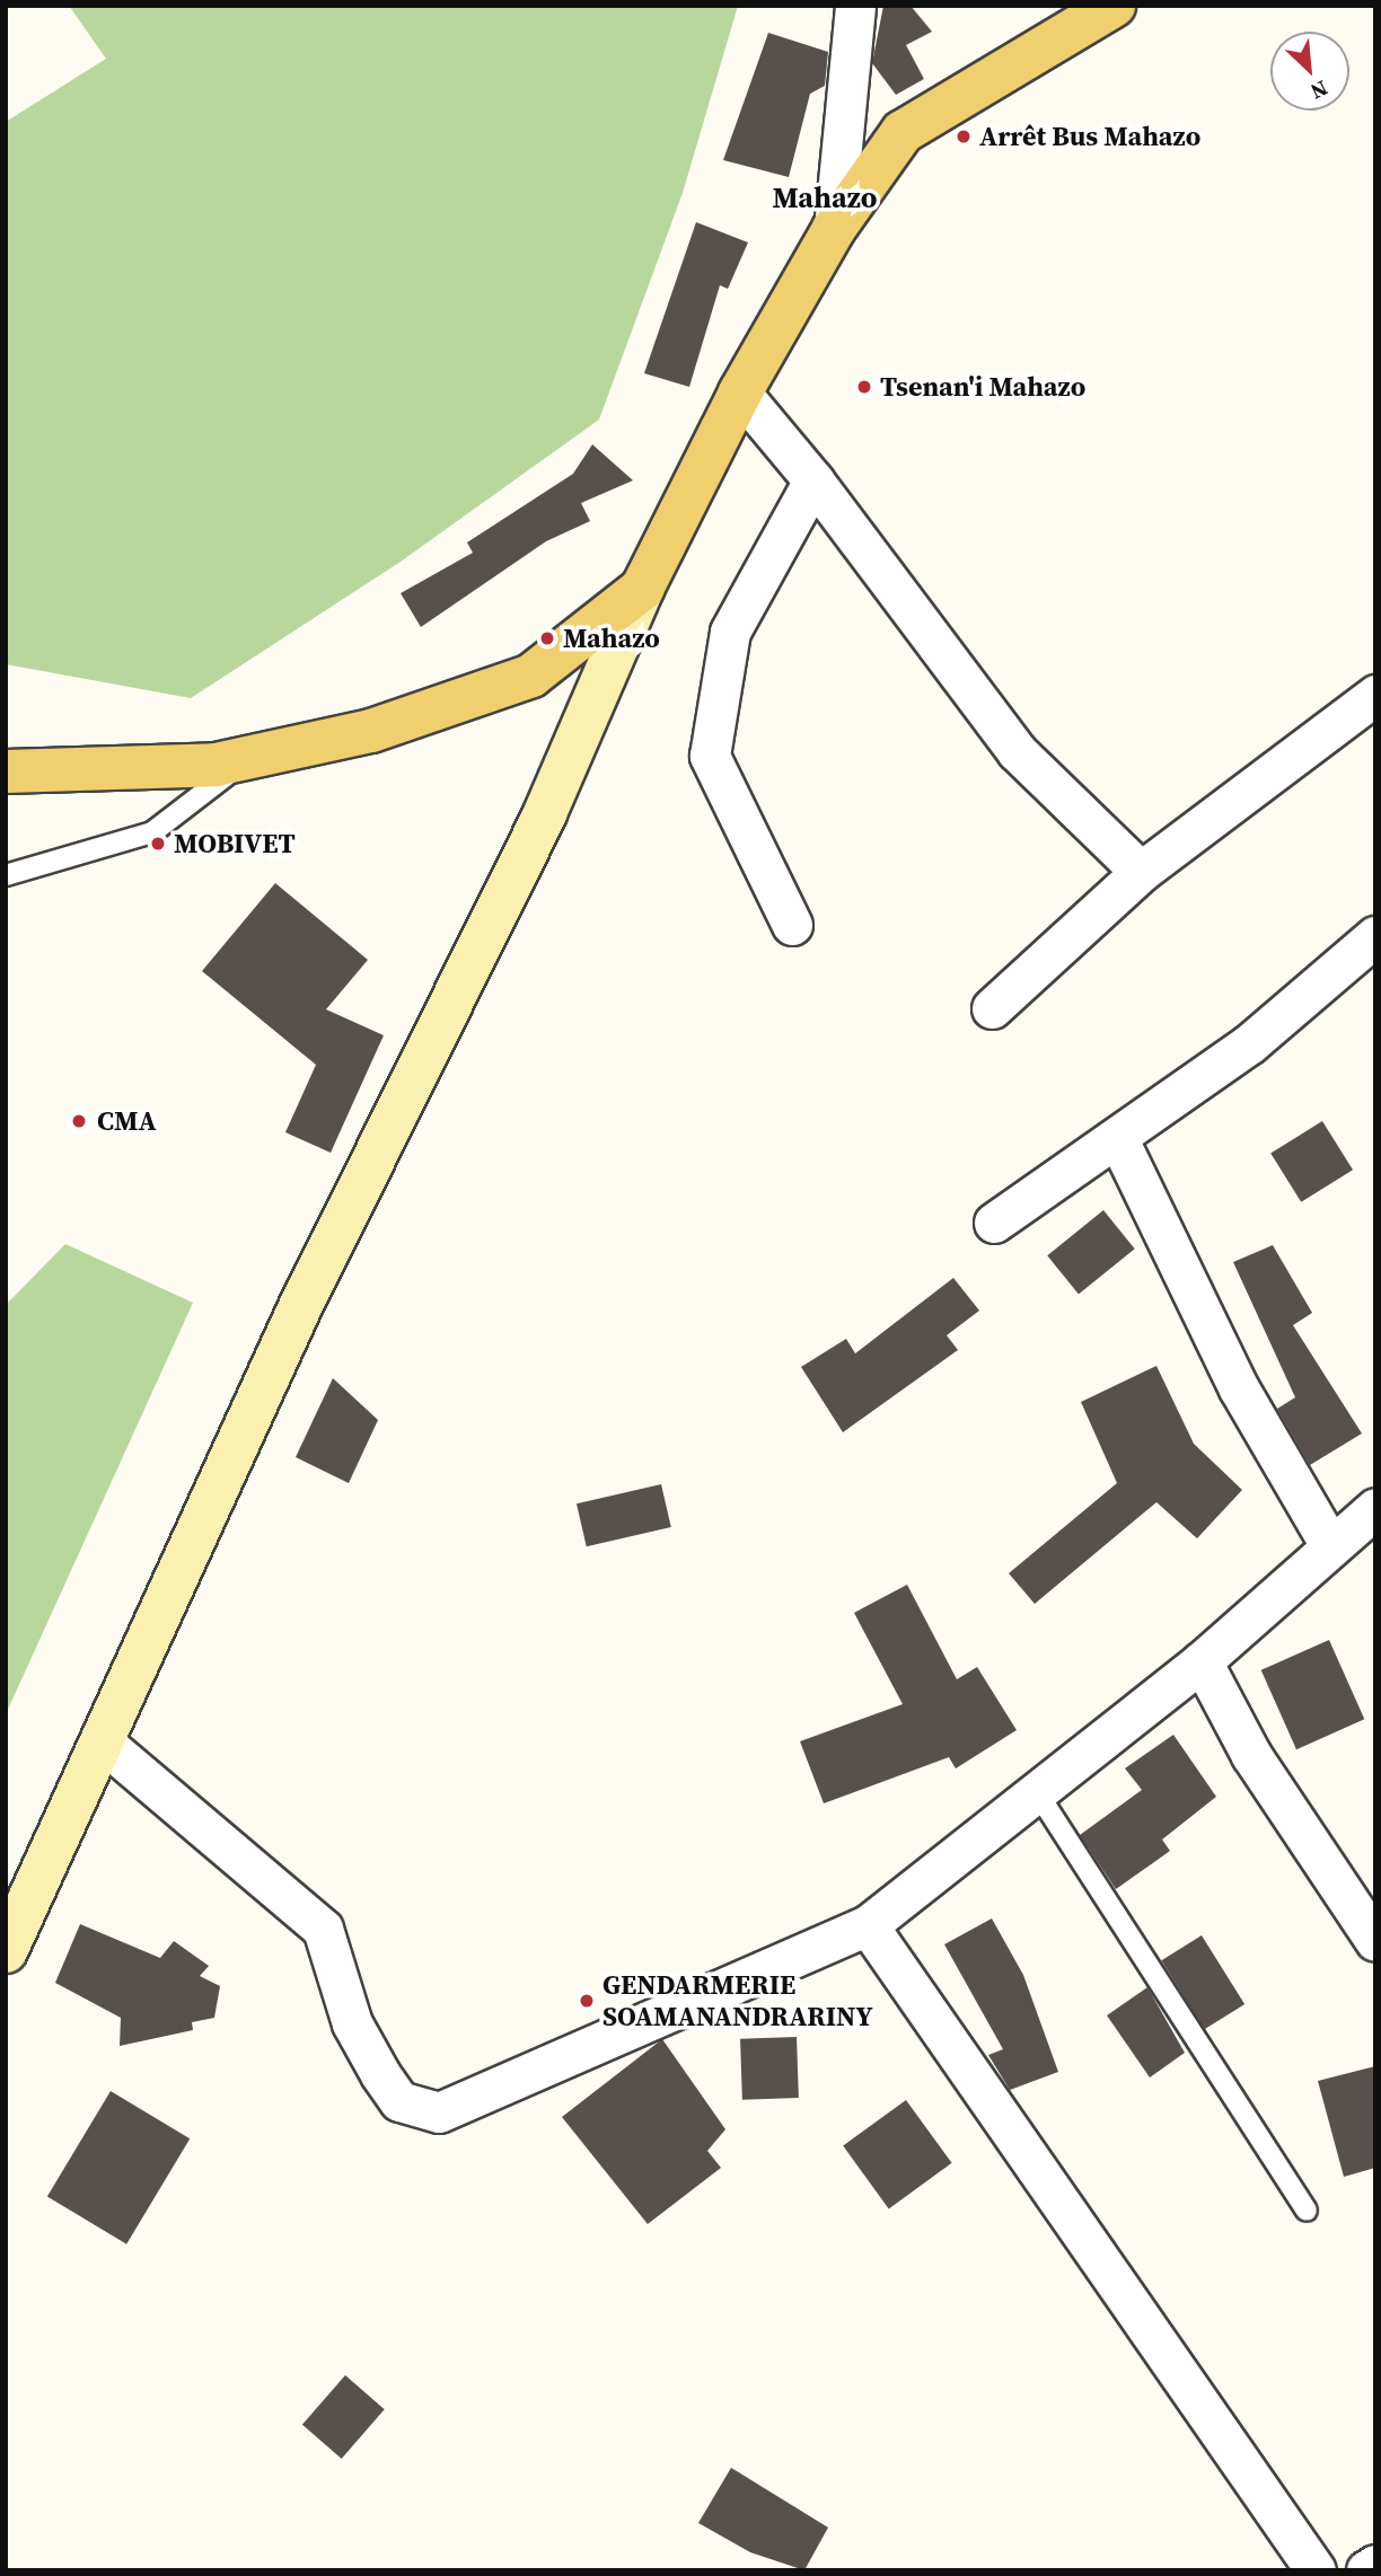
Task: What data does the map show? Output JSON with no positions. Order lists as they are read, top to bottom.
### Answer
{
  "districts": ["Mahazo"],
  "places": [
    "Arrêt Bus Mahazo",
    "Tsenan'i Mahazo",
    "Mahazo",
    "MOBIVET",
    "CMA",
    "GENDARMERIE SOAMANANDRARINY"
  ],
  "north": "bottom right"
}
